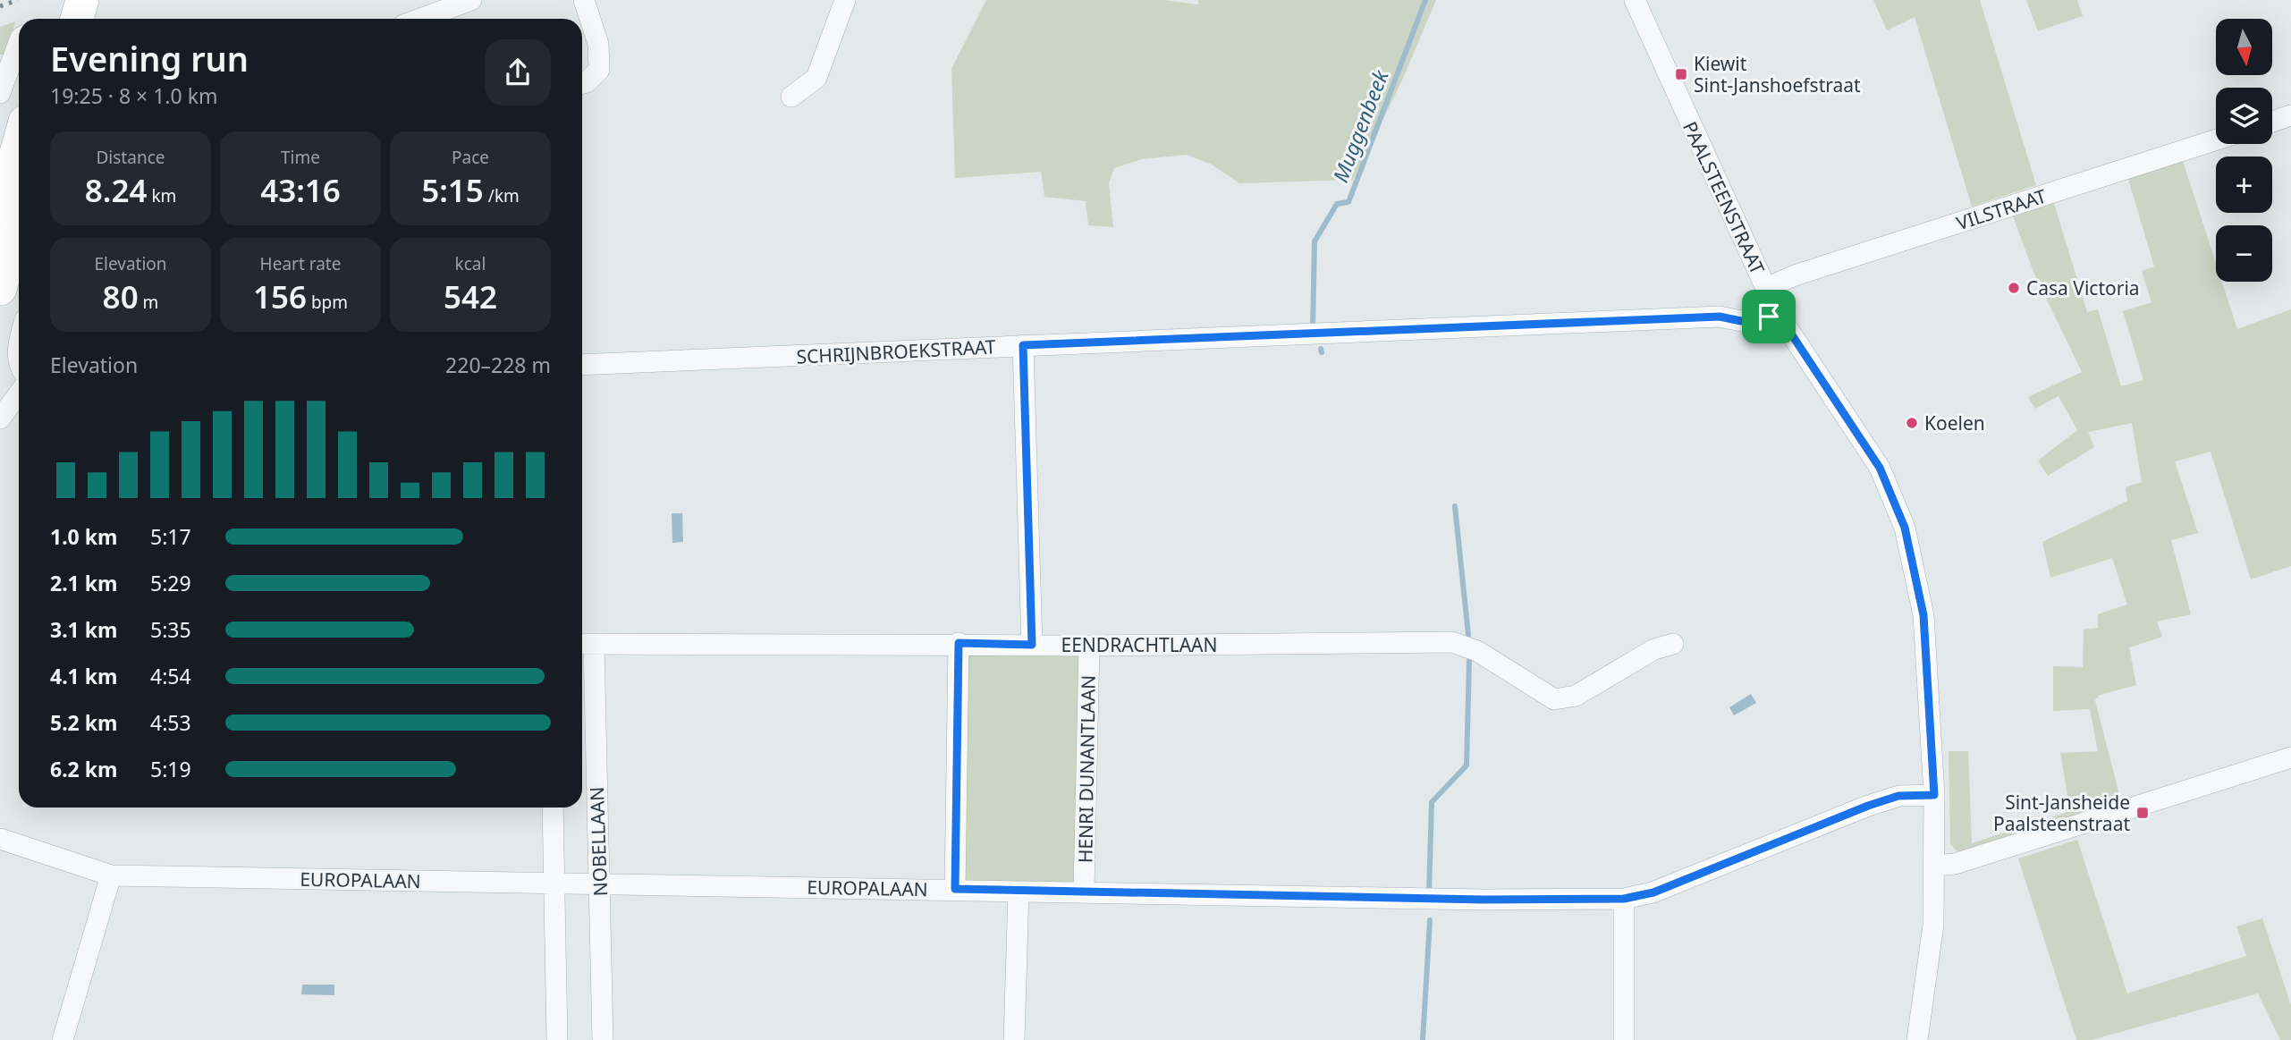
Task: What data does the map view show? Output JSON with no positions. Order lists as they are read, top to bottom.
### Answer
{
  "streets": {
    "street": [
      "PAALSTEENSTRAAT",
      "VILSTRAAT",
      "SCHRIJNBROEKSTRAAT",
      "EENDRACHTLAAN",
      "HENRI DUNANTLAAN",
      "NOBELLAAN",
      "EUROPALAAN"
    ]
  },
  "crossings": [
    ["PAALSTEENSTRAAT", "VILSTRAAT"],
    ["PAALSTEENSTRAAT", "SCHRIJNBROEKSTRAAT"],
    ["PAALSTEENSTRAAT", "EUROPALAAN"],
    ["EENDRACHTLAAN", "HENRI DUNANTLAAN"],
    ["EENDRACHTLAAN", "NOBELLAAN"],
    ["HENRI DUNANTLAAN", "EUROPALAAN"],
    ["NOBELLAAN", "EUROPALAAN"]
  ],
  "water": ["Muggenbeek"],
  "places": {
    "transit": ["Kiewit Sint-Janshoefstraat", "Sint-Jansheide Paalsteenstraat"],
    "other": ["Casa Victoria", "Koelen"]
  },
  "north": "bottom",
  "page": {
    "map_buttons": ["+", "−"],
    "heading": ["Evening run", "19:25 · 8 × 1.0 km"],
    "stats": [
      ["Distance", "8.24 km"],
      ["Time", "43:16"],
      ["Pace", "5:15 /km"],
      ["Elevation", "80 m"],
      ["Heart rate", "156 bpm"],
      ["kcal", "542"]
    ],
    "chart": ["Elevation", "220–228 m"],
    "list": [
      {
        "name": "1.0 km",
        "note": "5:17"
      },
      {
        "name": "2.1 km",
        "note": "5:29"
      },
      {
        "name": "3.1 km",
        "note": "5:35"
      },
      {
        "name": "4.1 km",
        "note": "4:54"
      },
      {
        "name": "5.2 km",
        "note": "4:53"
      },
      {
        "name": "6.2 km",
        "note": "5:19"
      }
    ]
  }
}
